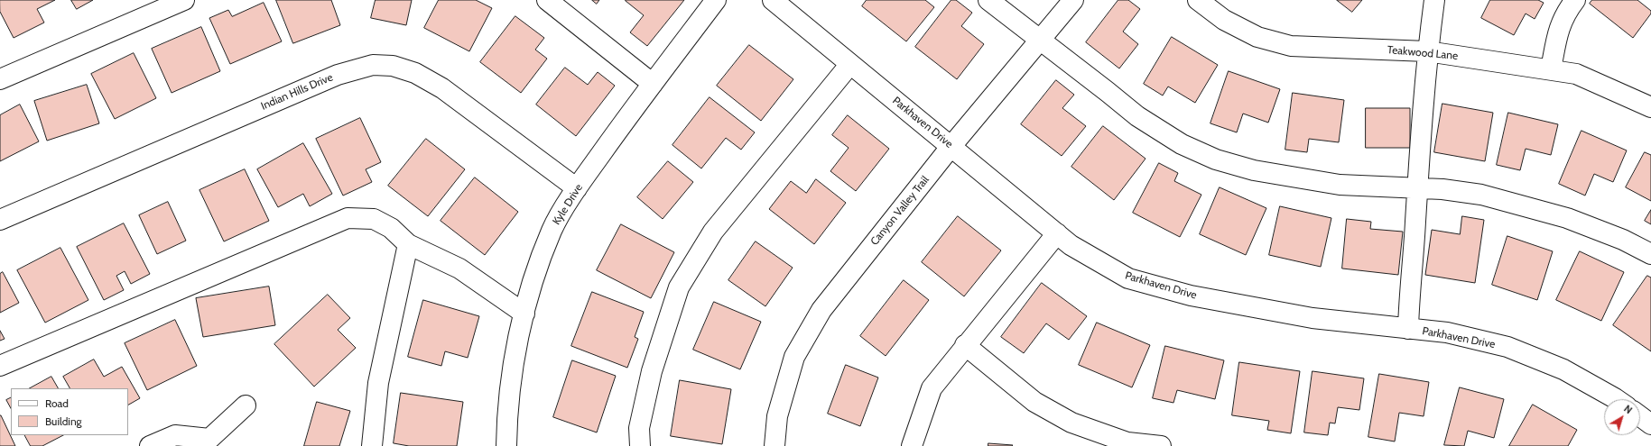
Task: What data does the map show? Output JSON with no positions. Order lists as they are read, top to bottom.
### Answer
{
  "streets": {
    "street": [
      "Teakwood Lane",
      "Indian Hills Drive",
      "Parkhaven Drive",
      "Kyle Drive",
      "Canyon Valley Trail"
    ]
  },
  "crossings": [
    ["Indian Hills Drive", "Kyle Drive"],
    ["Parkhaven Drive", "Canyon Valley Trail"]
  ],
  "legend": ["Road", "Building"],
  "north": "top right"
}
